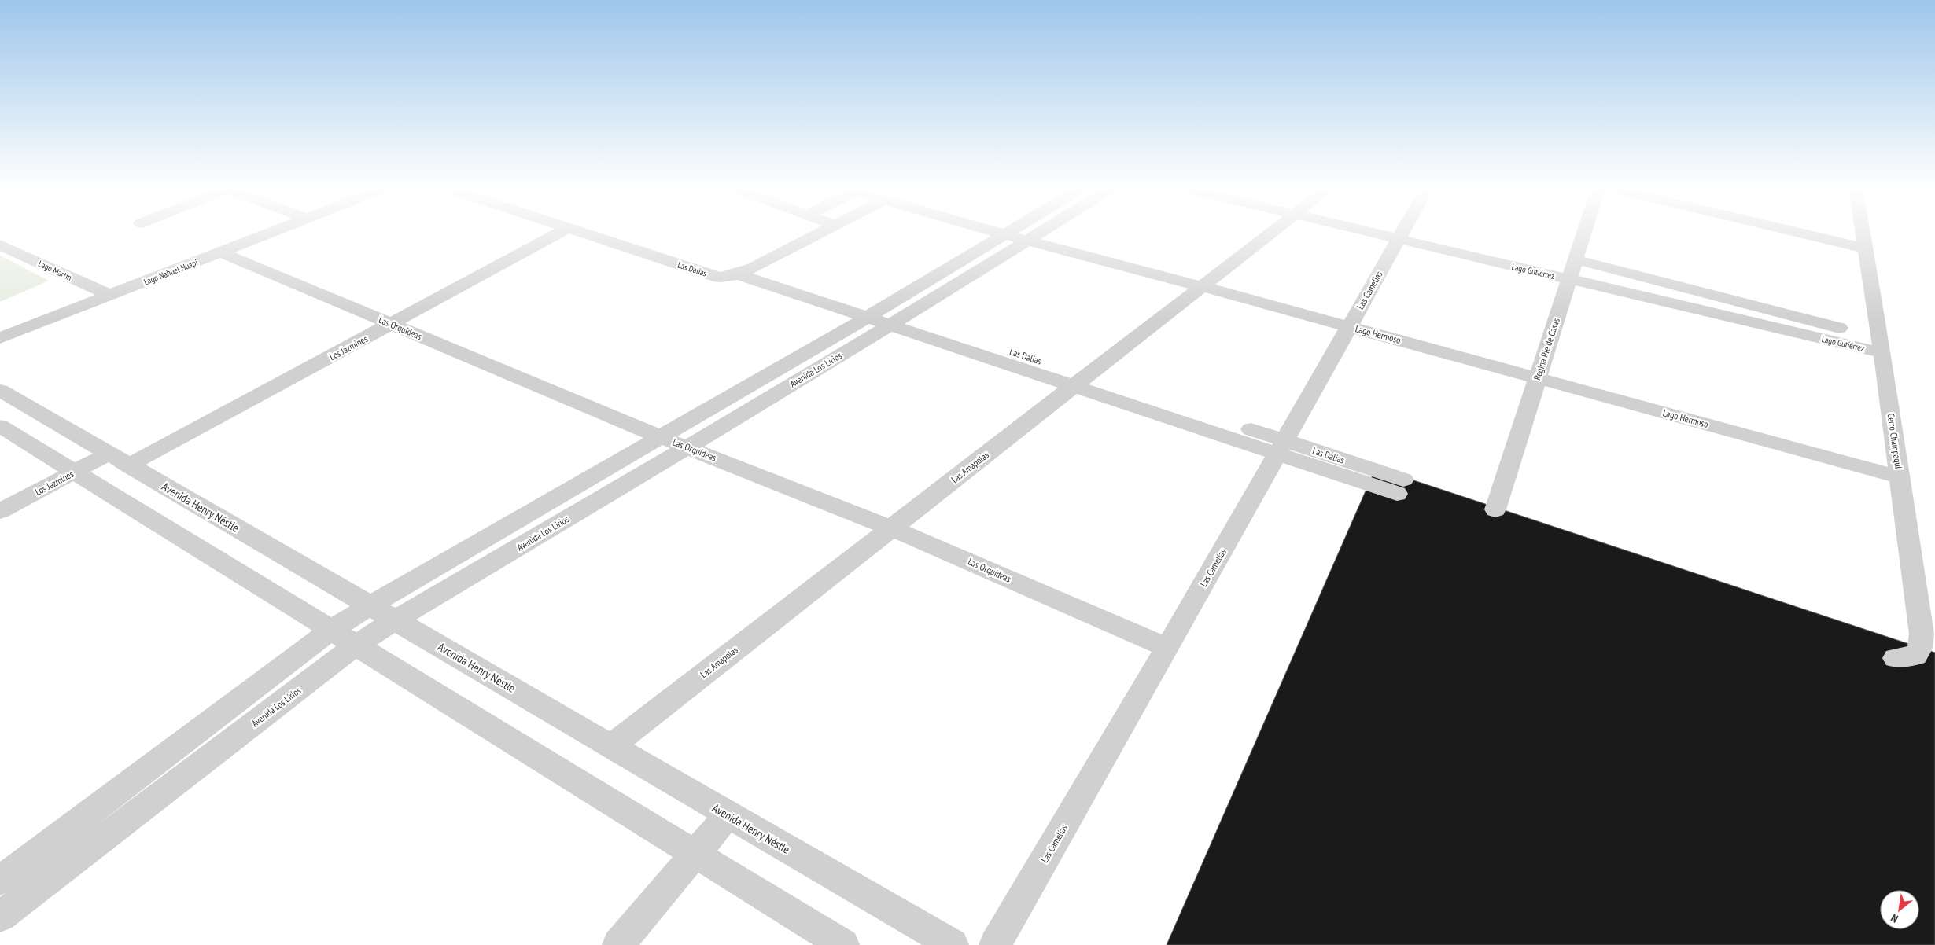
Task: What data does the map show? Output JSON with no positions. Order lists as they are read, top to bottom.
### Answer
{
  "streets": {
    "street": [
      "Las Dalias",
      "Lago Martin",
      "Lago Gutiérrez",
      "Lago Nahuel Huapi",
      "Las Camelias",
      "Las Orquídeas",
      "Lago Hermoso",
      "Los Jazmines",
      "Regina Pie de Casas",
      "Avenida Los Lirios",
      "Cerro Champaquí",
      "Las Amapolas",
      "Avenida Henry Néstle"
    ]
  },
  "crossings": [
    ["Las Dalias", "Las Camelias"],
    ["Las Dalias", "Avenida Los Lirios"],
    ["Las Dalias", "Las Amapolas"],
    ["Lago Martin", "Lago Nahuel Huapi"],
    ["Lago Gutiérrez", "Las Camelias"],
    ["Lago Gutiérrez", "Regina Pie de Casas"],
    ["Lago Gutiérrez", "Cerro Champaquí"],
    ["Lago Nahuel Huapi", "Las Orquídeas"],
    ["Las Camelias", "Las Orquídeas"],
    ["Las Camelias", "Lago Hermoso"],
    ["Las Orquídeas", "Los Jazmines"],
    ["Las Orquídeas", "Avenida Los Lirios"],
    ["Las Orquídeas", "Las Amapolas"],
    ["Lago Hermoso", "Regina Pie de Casas"],
    ["Lago Hermoso", "Avenida Los Lirios"],
    ["Lago Hermoso", "Cerro Champaquí"],
    ["Lago Hermoso", "Las Amapolas"],
    ["Los Jazmines", "Avenida Henry Néstle"],
    ["Avenida Los Lirios", "Avenida Henry Néstle"],
    ["Las Amapolas", "Avenida Henry Néstle"]
  ],
  "north": "bottom left"
}
